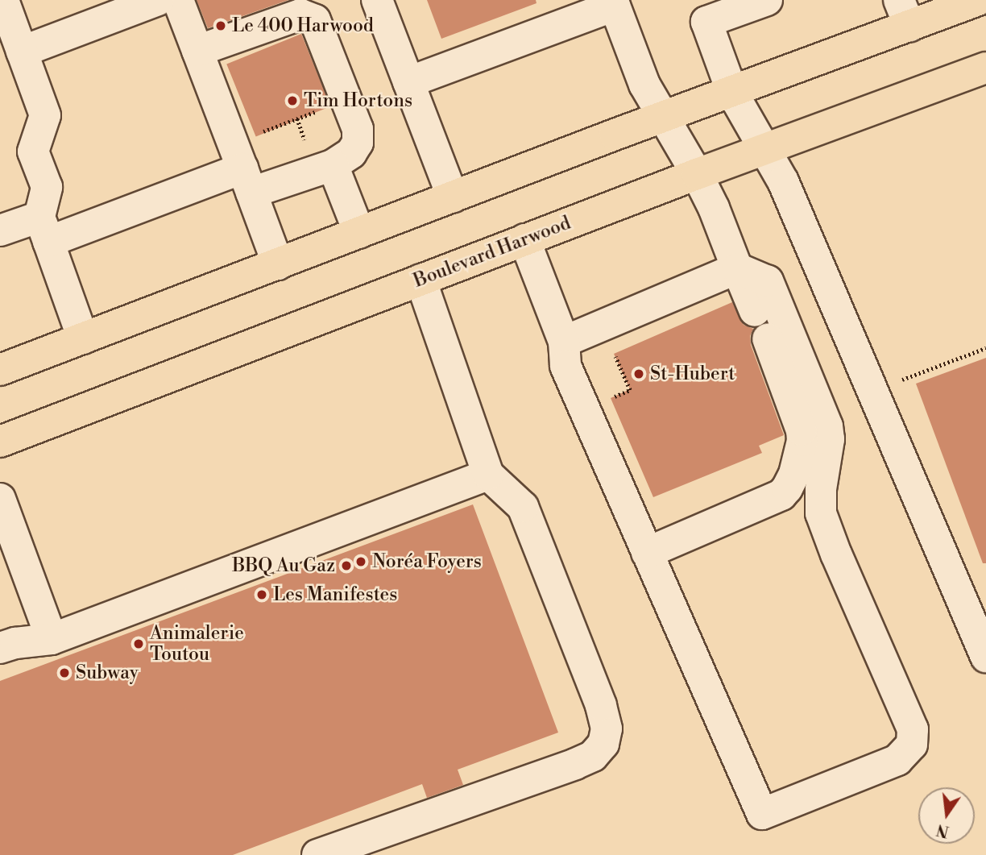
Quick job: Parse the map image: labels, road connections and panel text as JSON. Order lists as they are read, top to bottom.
{
  "streets": {
    "highway": ["Boulevard Harwood"]
  },
  "places": [
    "Le 400 Harwood",
    "Tim Hortons",
    "St-Hubert",
    "Noréa Foyers",
    "BBQ Au Gaz",
    "Les Manifestes",
    "Animalerie Toutou",
    "Subway"
  ],
  "north": "bottom"
}
